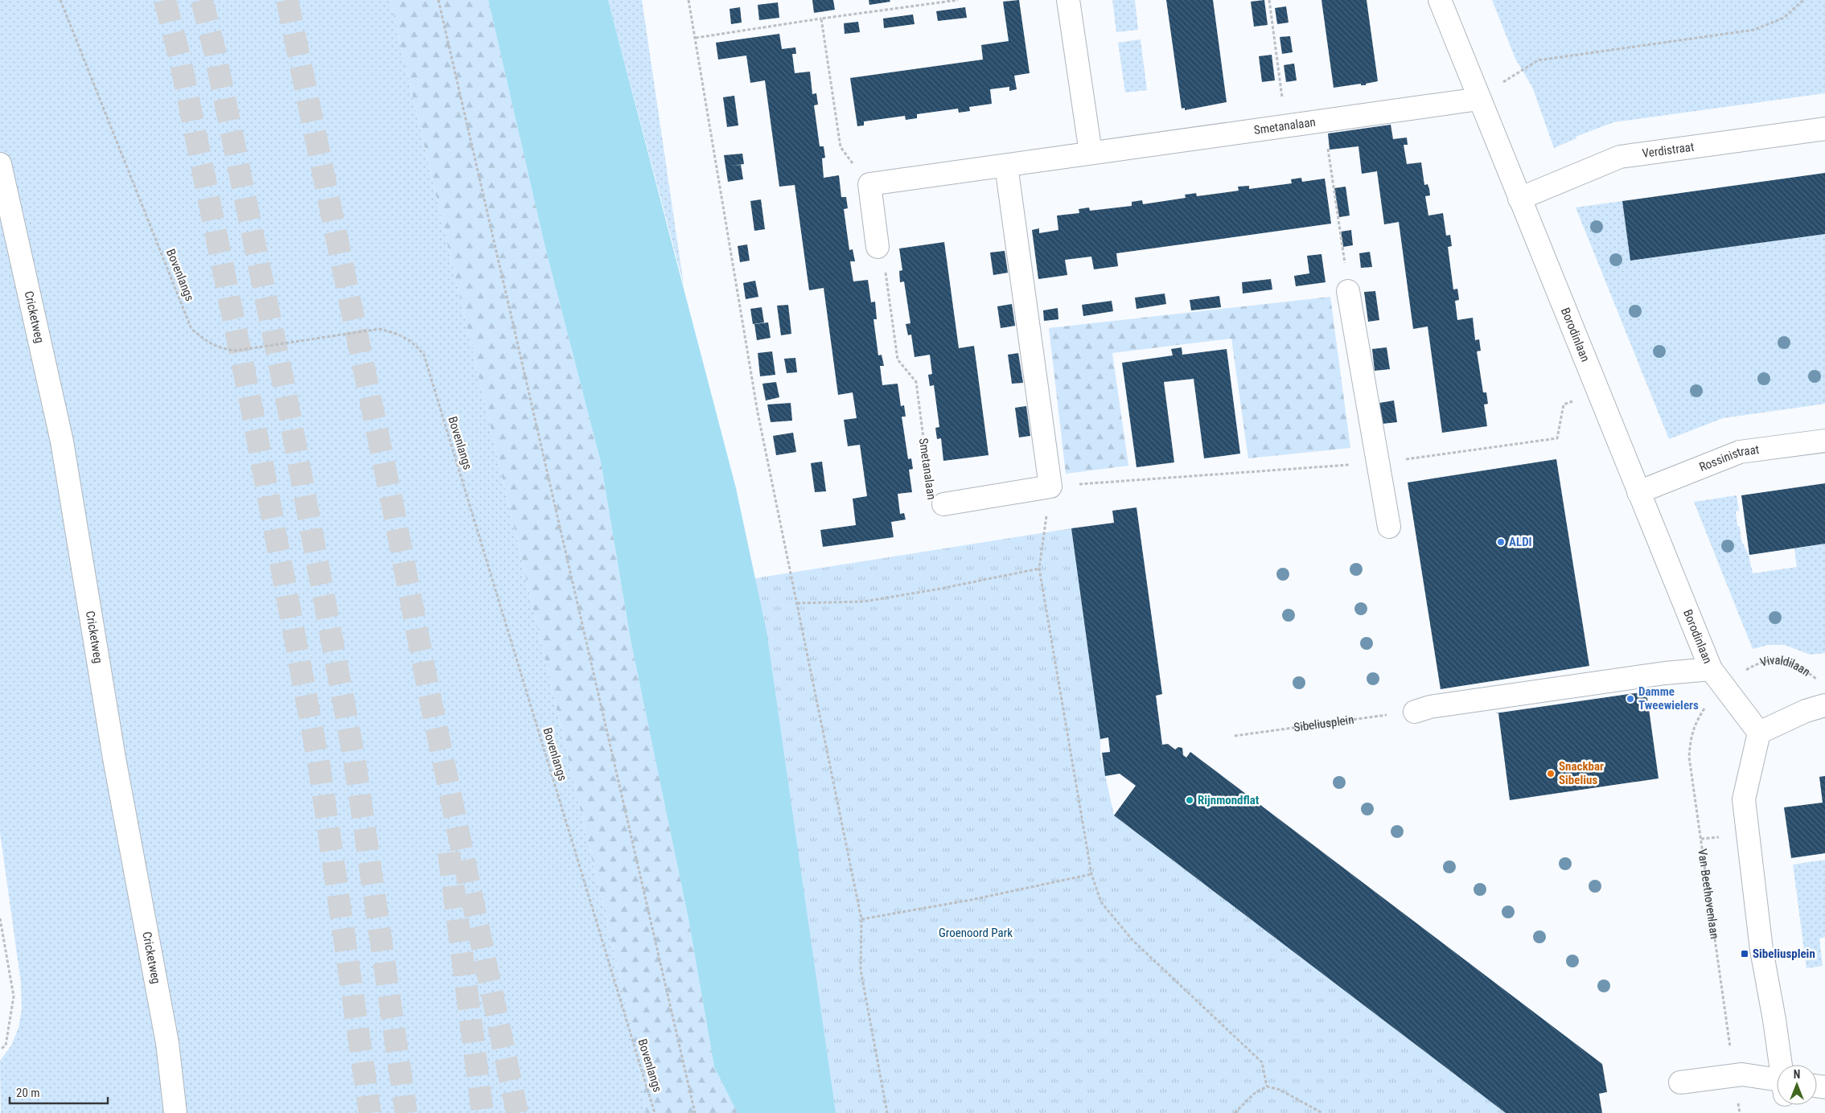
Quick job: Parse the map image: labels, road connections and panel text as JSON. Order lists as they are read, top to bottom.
{
  "streets": {
    "street": [
      "Smetanalaan",
      "Verdistraat",
      "Cricketweg",
      "Borodinlaan",
      "Rossinistraat"
    ],
    "path": [
      "Bovenlangs",
      "Vivaldilaan",
      "Sibeliusplein",
      "Van Beethovenlaan"
    ]
  },
  "crossings": [
    ["Smetanalaan", "Borodinlaan"],
    ["Verdistraat", "Borodinlaan"],
    ["Borodinlaan", "Rossinistraat"],
    ["Borodinlaan", "Vivaldilaan"],
    ["Borodinlaan", "Sibeliusplein"],
    ["Borodinlaan", "Van Beethovenlaan"],
    ["Vivaldilaan", "Van Beethovenlaan"]
  ],
  "parks": ["Groenoord Park"],
  "places": {
    "other": [
      "ALDI",
      "Damme Tweewielers",
      "Snackbar Sibelius",
      "Rijnmondflat"
    ],
    "transit": ["Sibeliusplein"]
  },
  "scale_bar": "20 m",
  "north": "top"
}
